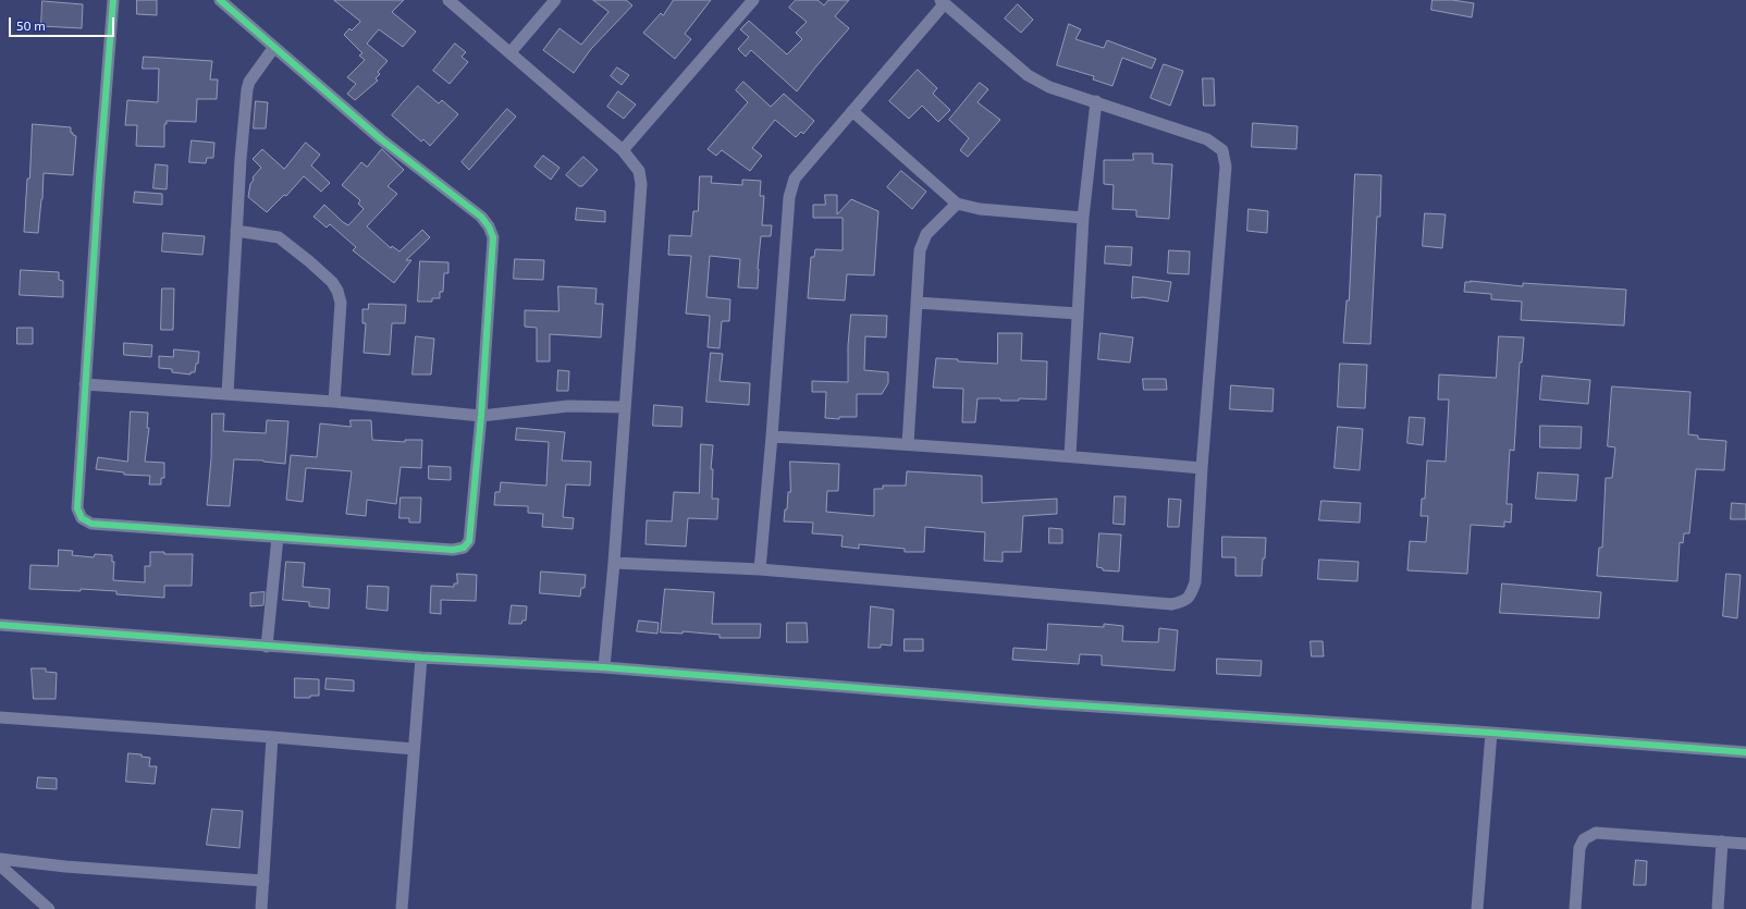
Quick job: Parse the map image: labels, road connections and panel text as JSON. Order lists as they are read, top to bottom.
{
  "scale_bar": "50 m"
}
